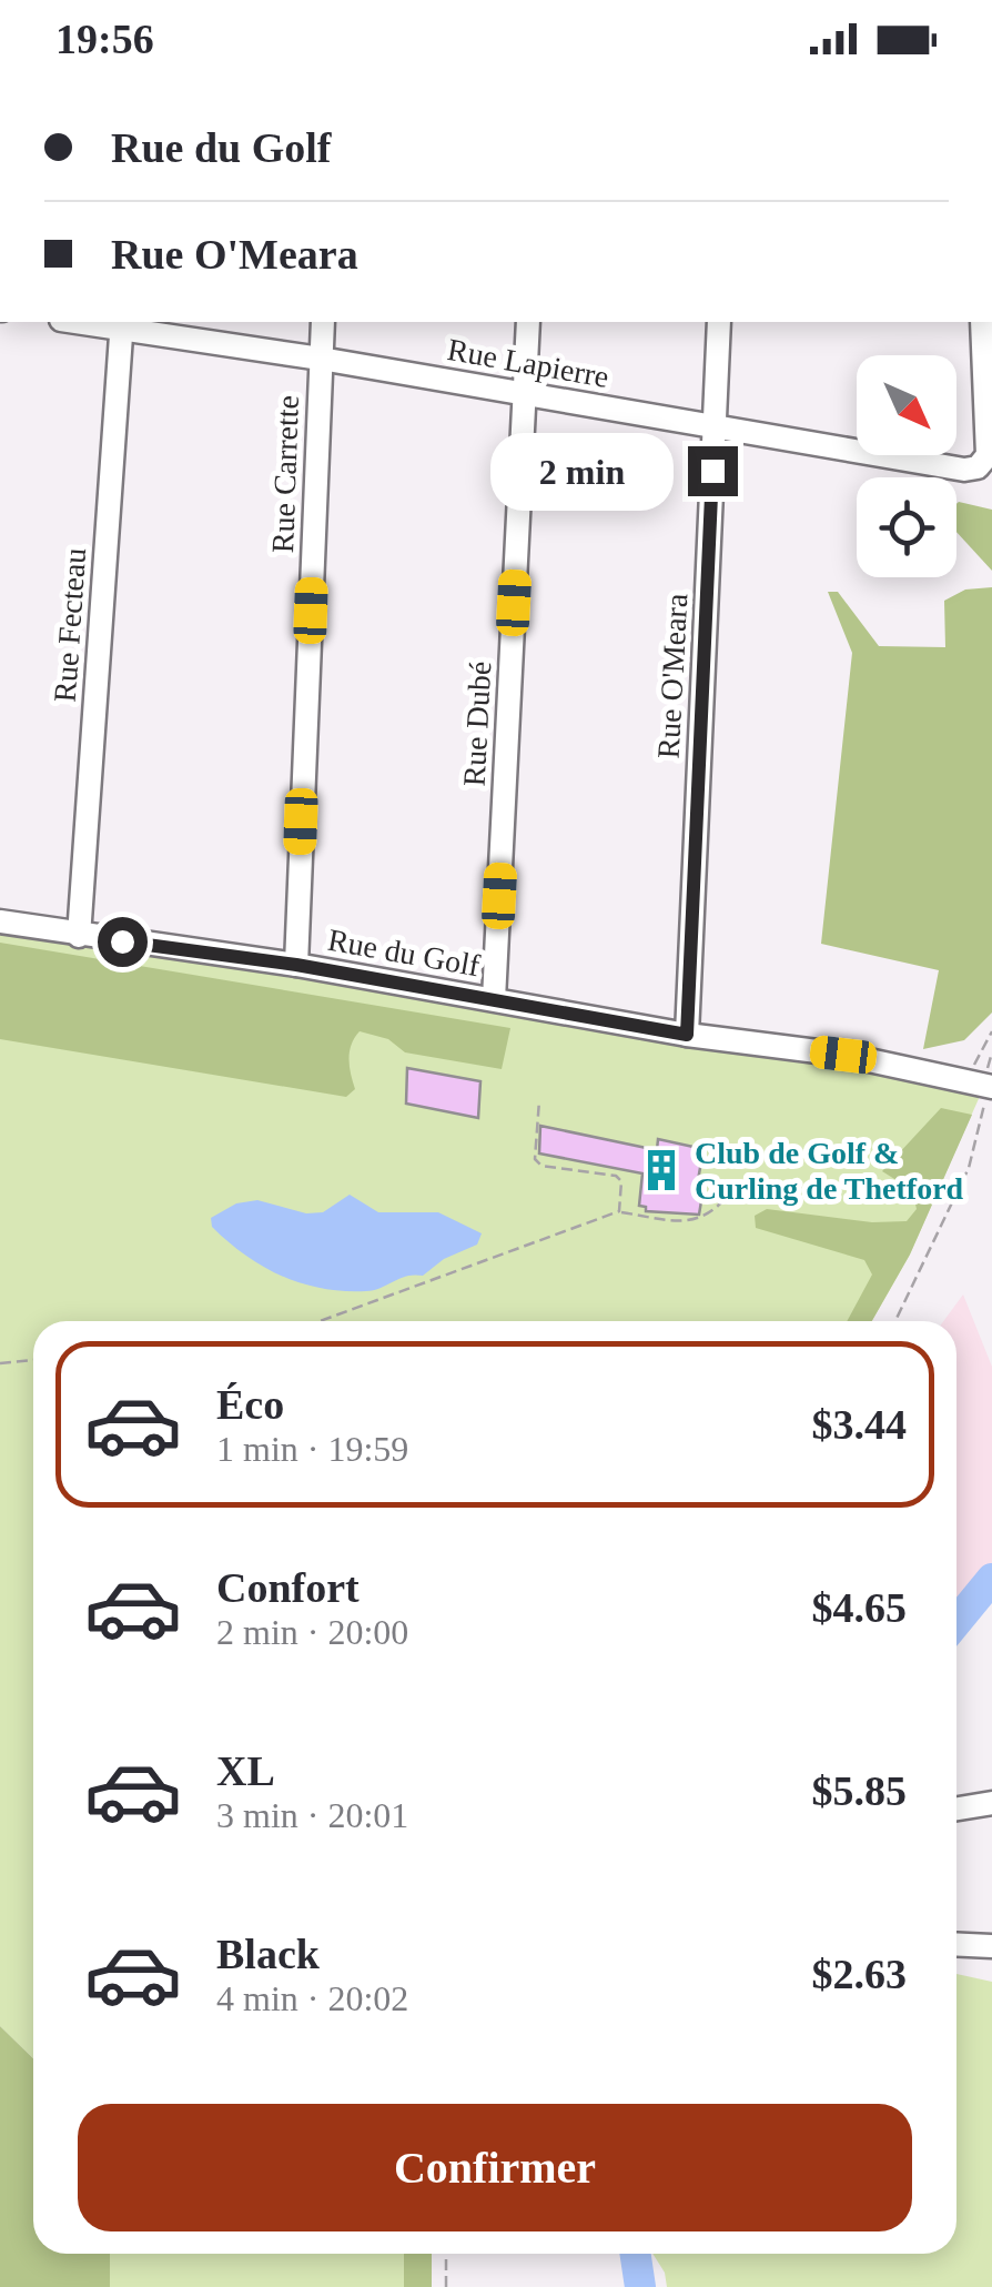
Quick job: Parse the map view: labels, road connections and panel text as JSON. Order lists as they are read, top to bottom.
{
  "streets": {
    "street": [
      "Rue Lapierre",
      "Rue Carrette",
      "Rue Fecteau",
      "Rue O'Meara",
      "Rue Dubé",
      "Rue du Golf"
    ]
  },
  "crossings": [
    ["Rue Lapierre", "Rue Carrette"],
    ["Rue Lapierre", "Rue Fecteau"],
    ["Rue Lapierre", "Rue O'Meara"],
    ["Rue Lapierre", "Rue Dubé"],
    ["Rue Carrette", "Rue du Golf"],
    ["Rue Fecteau", "Rue du Golf"],
    ["Rue O'Meara", "Rue du Golf"],
    ["Rue Dubé", "Rue du Golf"]
  ],
  "places": {
    "building": ["Club de Golf & Curling de Thetford"]
  },
  "north": "bottom right",
  "page": {
    "status": "19:56",
    "banner": ["Rue du Golf", "Rue O'Meara"],
    "bubble": "2 min",
    "list": [
      {
        "name": "Éco",
        "note": "1 min · 19:59",
        "value": "$3.44"
      },
      {
        "name": "Confort",
        "note": "2 min · 20:00",
        "value": "$4.65"
      },
      {
        "name": "XL",
        "note": "3 min · 20:01",
        "value": "$5.85"
      },
      {
        "name": "Black",
        "note": "4 min · 20:02",
        "value": "$2.63"
      }
    ],
    "buttons": "Confirmer"
  }
}
